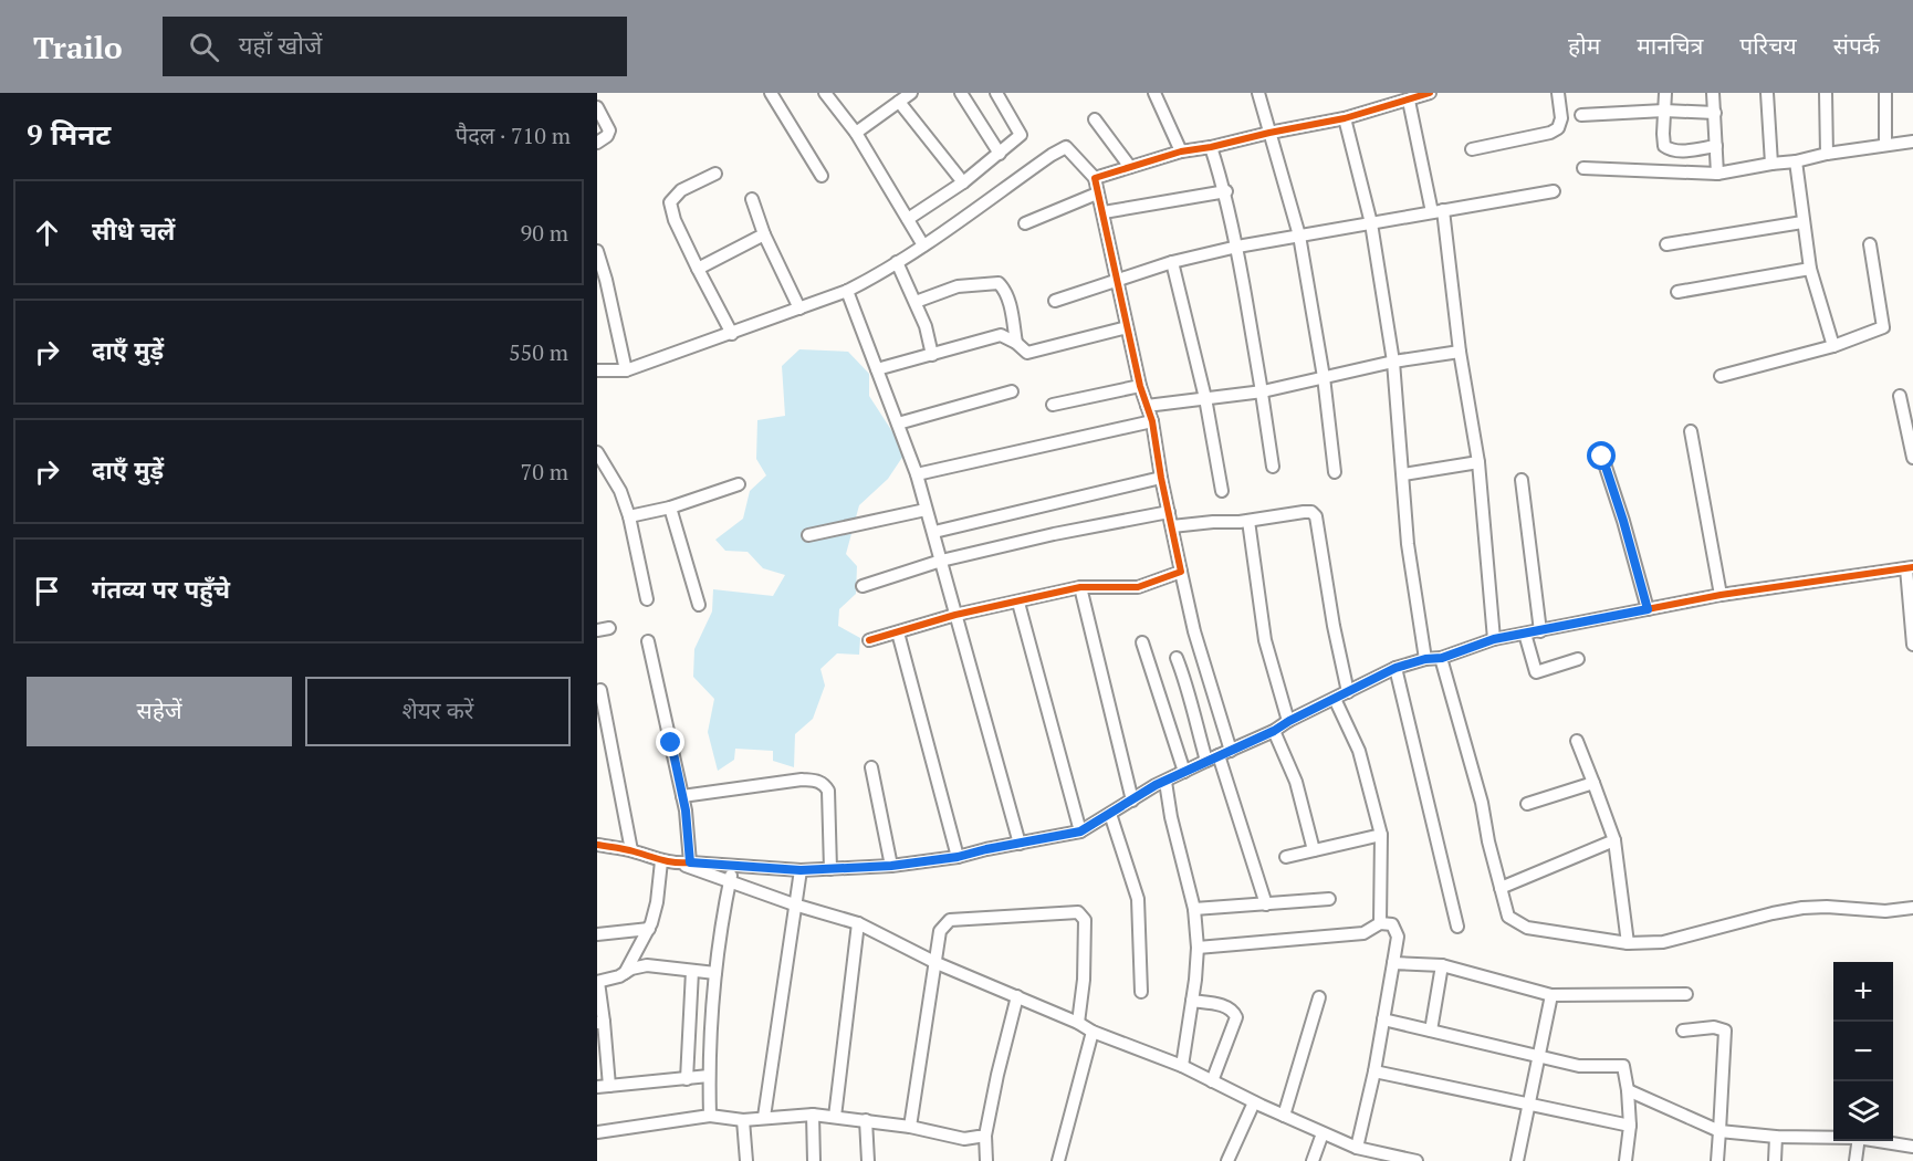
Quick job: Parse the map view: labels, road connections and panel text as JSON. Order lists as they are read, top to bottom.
{
  "page": {
    "header": "Trailo",
    "search": "यहाँ खोजें",
    "nav": [
      "होम",
      "मानचित्र",
      "परिचय",
      "संपर्क"
    ],
    "heading": ["9 मिनट", "पैदल · 710 m"],
    "list": [
      ["सीधे चलें", "90 m"],
      ["दाएँ मुड़ें", "550 m"],
      ["दाएँ मुड़ें", "70 m"],
      "गंतव्य पर पहुँचे"
    ],
    "buttons": ["सहेजें", "शेयर करें"],
    "map_buttons": ["+", "−"]
  }
}
